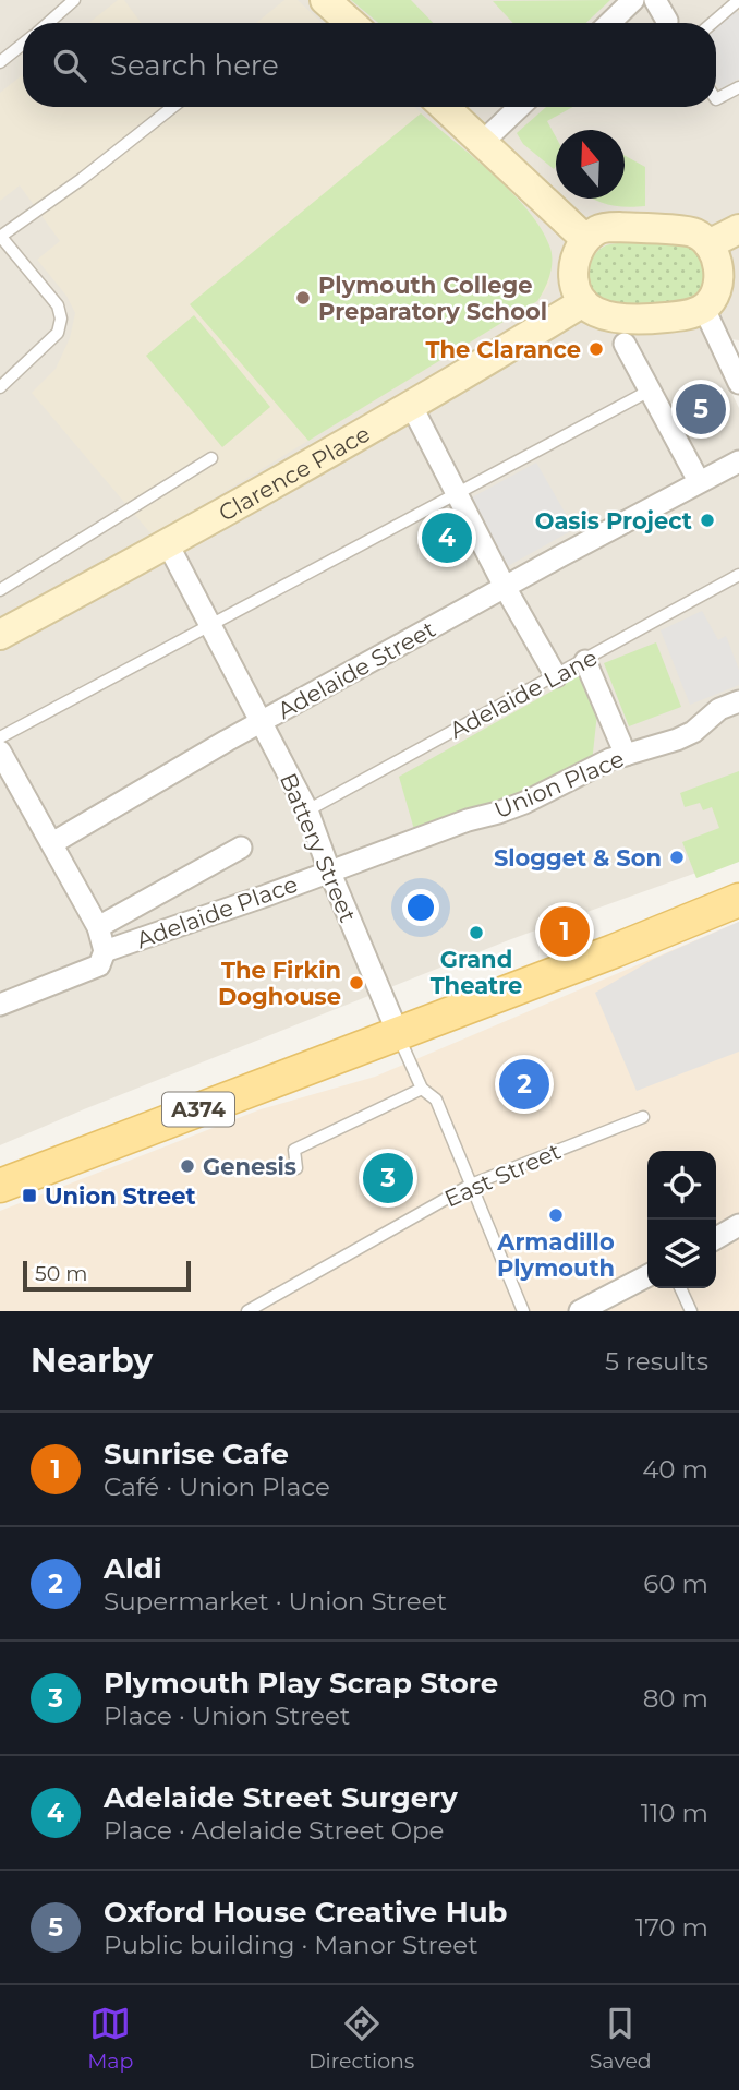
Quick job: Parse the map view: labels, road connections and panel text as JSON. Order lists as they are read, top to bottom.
{
  "streets": {
    "main road": ["A374"],
    "street": [
      "Clarence Place",
      "Adelaide Street",
      "Union Place",
      "Battery Street",
      "Adelaide Place"
    ],
    "lane": ["Adelaide Lane", "East Street"]
  },
  "crossings": [
    ["Clarence Place", "Battery Street"],
    ["Adelaide Street", "Battery Street"],
    ["Adelaide Street", "Adelaide Place"],
    ["Adelaide Lane", "Battery Street"],
    ["Union Place", "Battery Street"],
    ["Union Place", "Adelaide Place"],
    ["Battery Street", "Adelaide Place"],
    ["Battery Street", "A374"]
  ],
  "places": {
    "other": [
      "Plymouth College Preparatory School",
      "The Clarance",
      "Oasis Project",
      "Slogget & Son",
      "Grand Theatre",
      "The Firkin Doghouse",
      "Genesis",
      "Armadillo Plymouth"
    ],
    "transit": ["Union Street"]
  },
  "scale_bar": "50 m",
  "north": "top",
  "page": {
    "search": "Search here",
    "pins": [
      "5",
      "4",
      "1",
      "2",
      "3"
    ],
    "scale": "50 m",
    "heading": ["Nearby", "5 results"],
    "list": [
      {
        "mark": "1",
        "name": "Sunrise Cafe",
        "note": "Café · Union Place",
        "value": "40 m"
      },
      {
        "mark": "2",
        "name": "Aldi",
        "note": "Supermarket · Union Street",
        "value": "60 m"
      },
      {
        "mark": "3",
        "name": "Plymouth Play Scrap Store",
        "note": "Place · Union Street",
        "value": "80 m"
      },
      {
        "mark": "4",
        "name": "Adelaide Street Surgery",
        "note": "Place · Adelaide Street Ope",
        "value": "110 m"
      },
      {
        "mark": "5",
        "name": "Oxford House Creative Hub",
        "note": "Public building · Manor Street",
        "value": "170 m"
      }
    ],
    "nav": ["Map", "Directions", "Saved"]
  }
}
